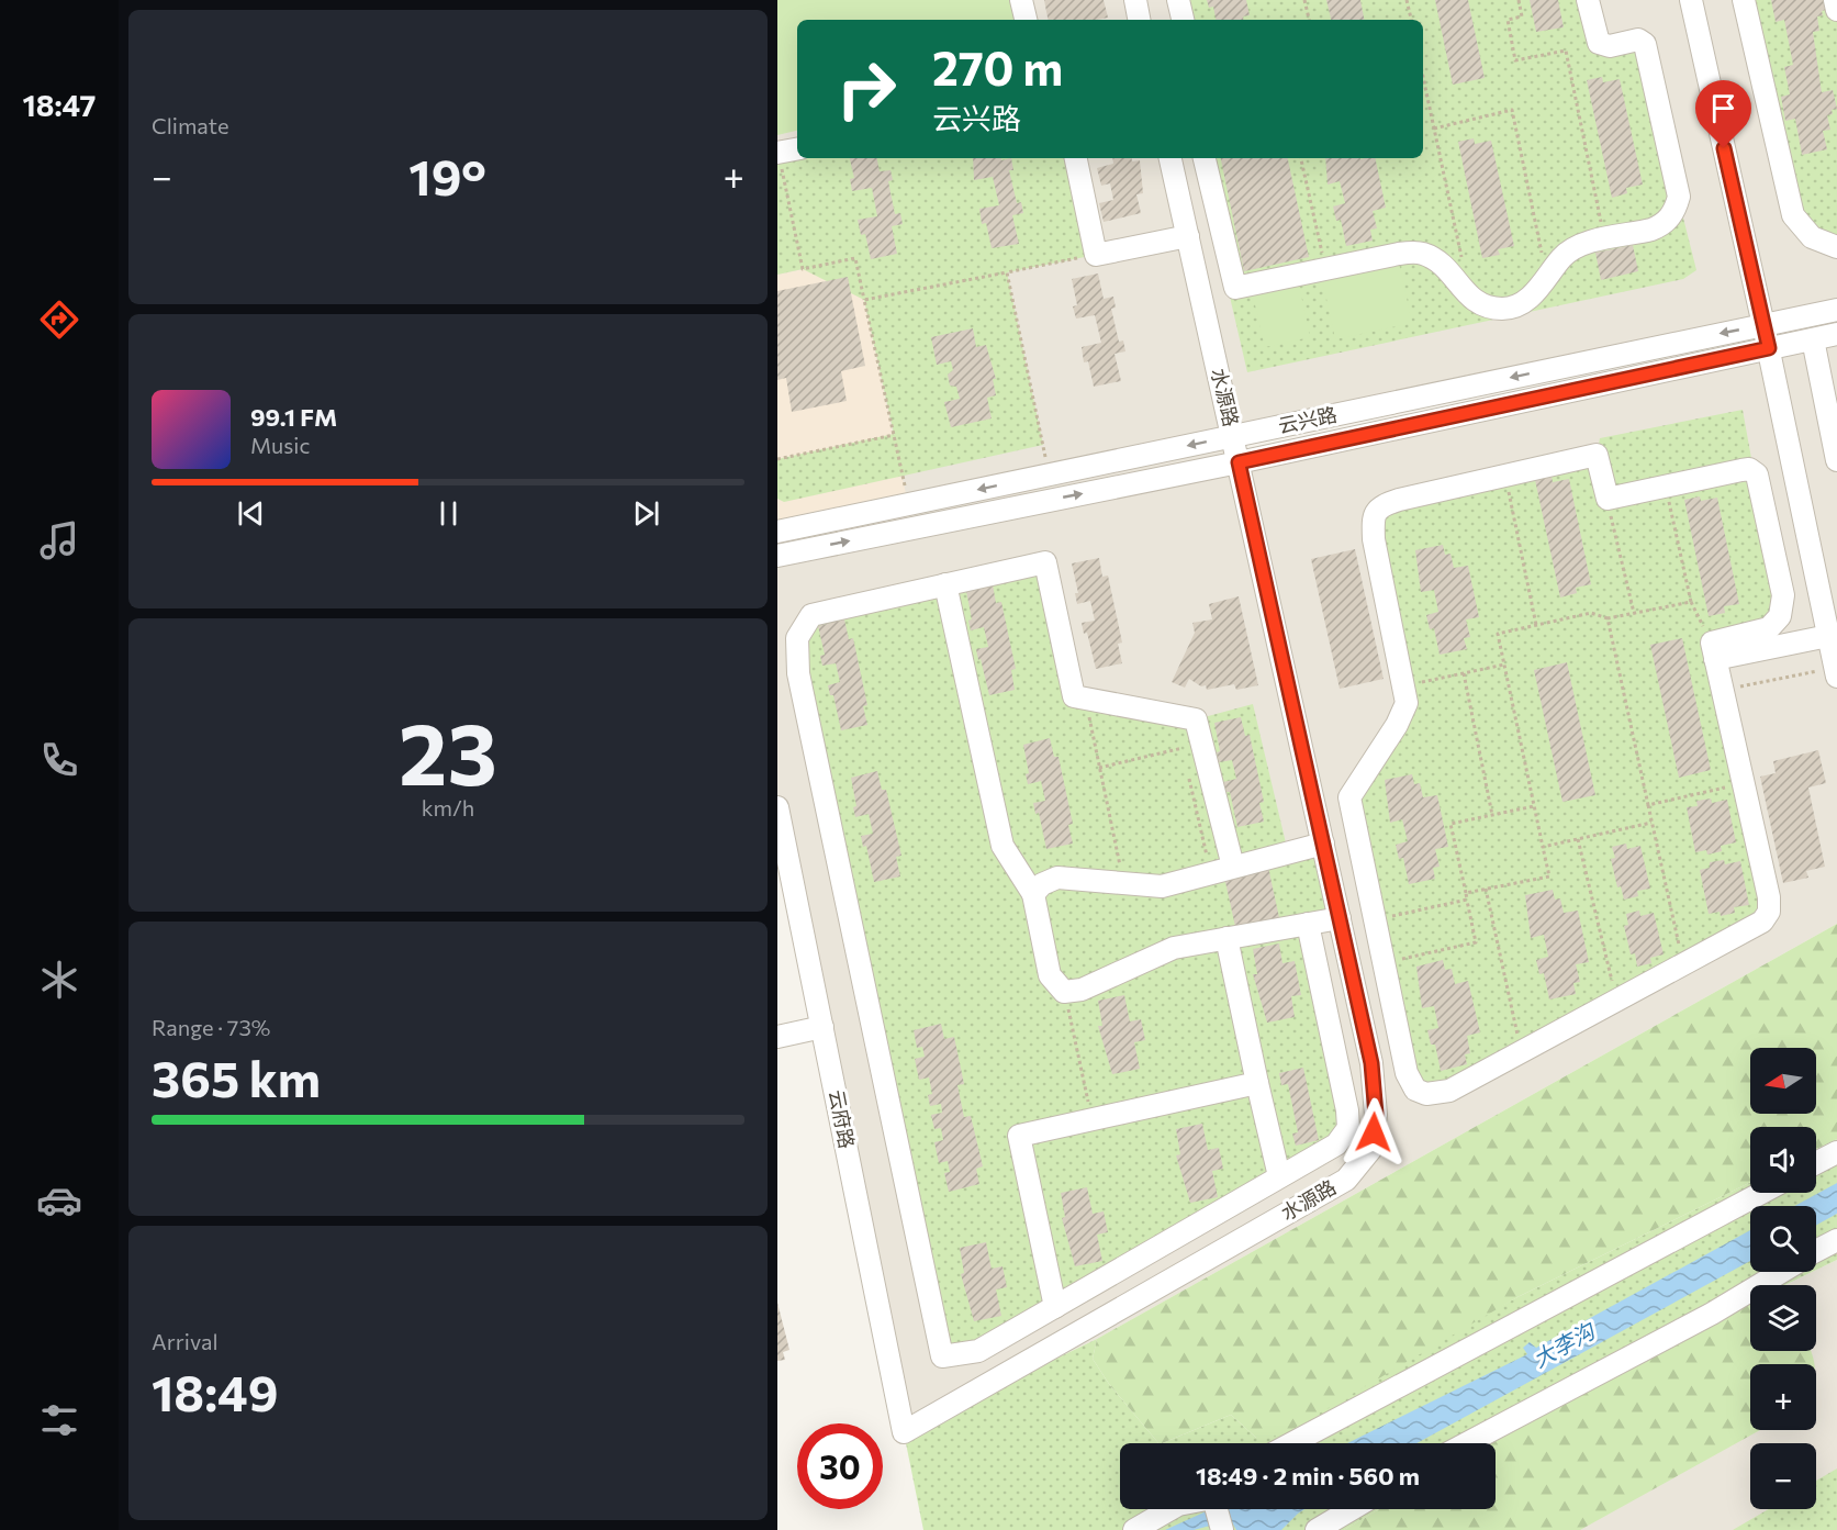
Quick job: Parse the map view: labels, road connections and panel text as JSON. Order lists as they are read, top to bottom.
{
  "streets": {
    "street": ["水源路", "云兴路", "云府路"]
  },
  "crossings": [
    ["水源路", "云兴路"],
    ["水源路", "云府路"]
  ],
  "water": ["大李沟"],
  "north": "left",
  "page": {
    "tabs": "18:47",
    "tile": [
      "Climate",
      ["23", "km/h"],
      ["Range · 73%", "365 km"],
      ["Arrival", "18:49"]
    ],
    "turn": ["270 m", "云兴路"],
    "heat": ["−", "19°", "+"],
    "song": ["99.1 FM", "Music"],
    "map_buttons": ["+", "−"],
    "limit": "30",
    "trip": "18:49 · 2 min · 560 m"
  }
}
